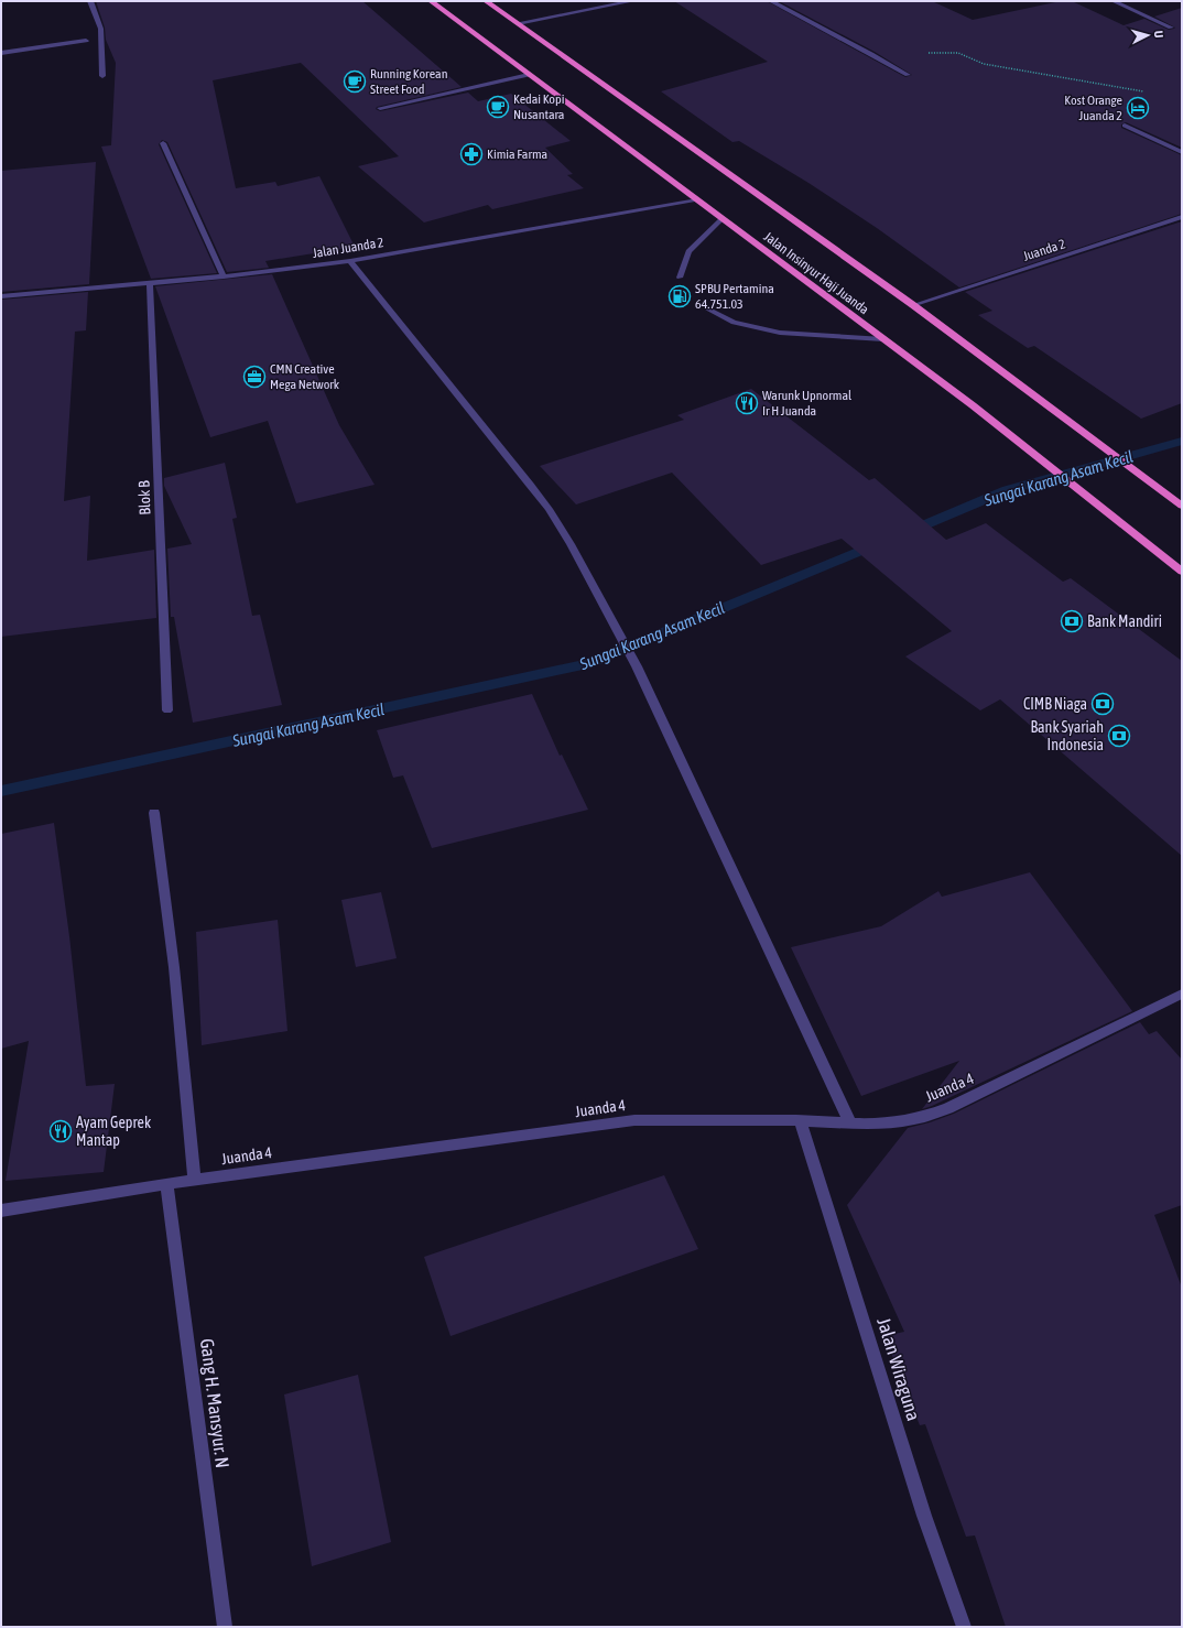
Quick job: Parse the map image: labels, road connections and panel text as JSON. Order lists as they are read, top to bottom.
{
  "streets": {
    "highway": ["Jalan Insinyur Haji Juanda"],
    "street": [
      "Jalan Juanda 2",
      "Juanda 2",
      "Blok B",
      "Juanda 4",
      "Jalan Wiraguna",
      "Gang H. Mansyur. N"
    ]
  },
  "crossings": [
    ["Jalan Juanda 2", "Jalan Insinyur Haji Juanda"],
    ["Jalan Juanda 2", "Blok B"],
    ["Juanda 2", "Jalan Insinyur Haji Juanda"],
    ["Juanda 4", "Jalan Wiraguna"],
    ["Juanda 4", "Gang H. Mansyur. N"]
  ],
  "water": ["Sungai Karang Asam Kecil"],
  "places": {
    "cafe": ["Running Korean Street Food", "Kedai Kopi Nusantara"],
    "hotel": ["Kost Orange Juanda 2"],
    "pharmacy": ["Kimia Farma"],
    "fuel station": ["SPBU Pertamina 64.751.03"],
    "office": ["CMN Creative Mega Network"],
    "restaurant": ["Warunk Upnormal Ir H Juanda", "Ayam Geprek Mantap"],
    "bank": ["Bank Mandiri", "CIMB Niaga", "Bank Syariah Indonesia"]
  },
  "north": "right"
}
